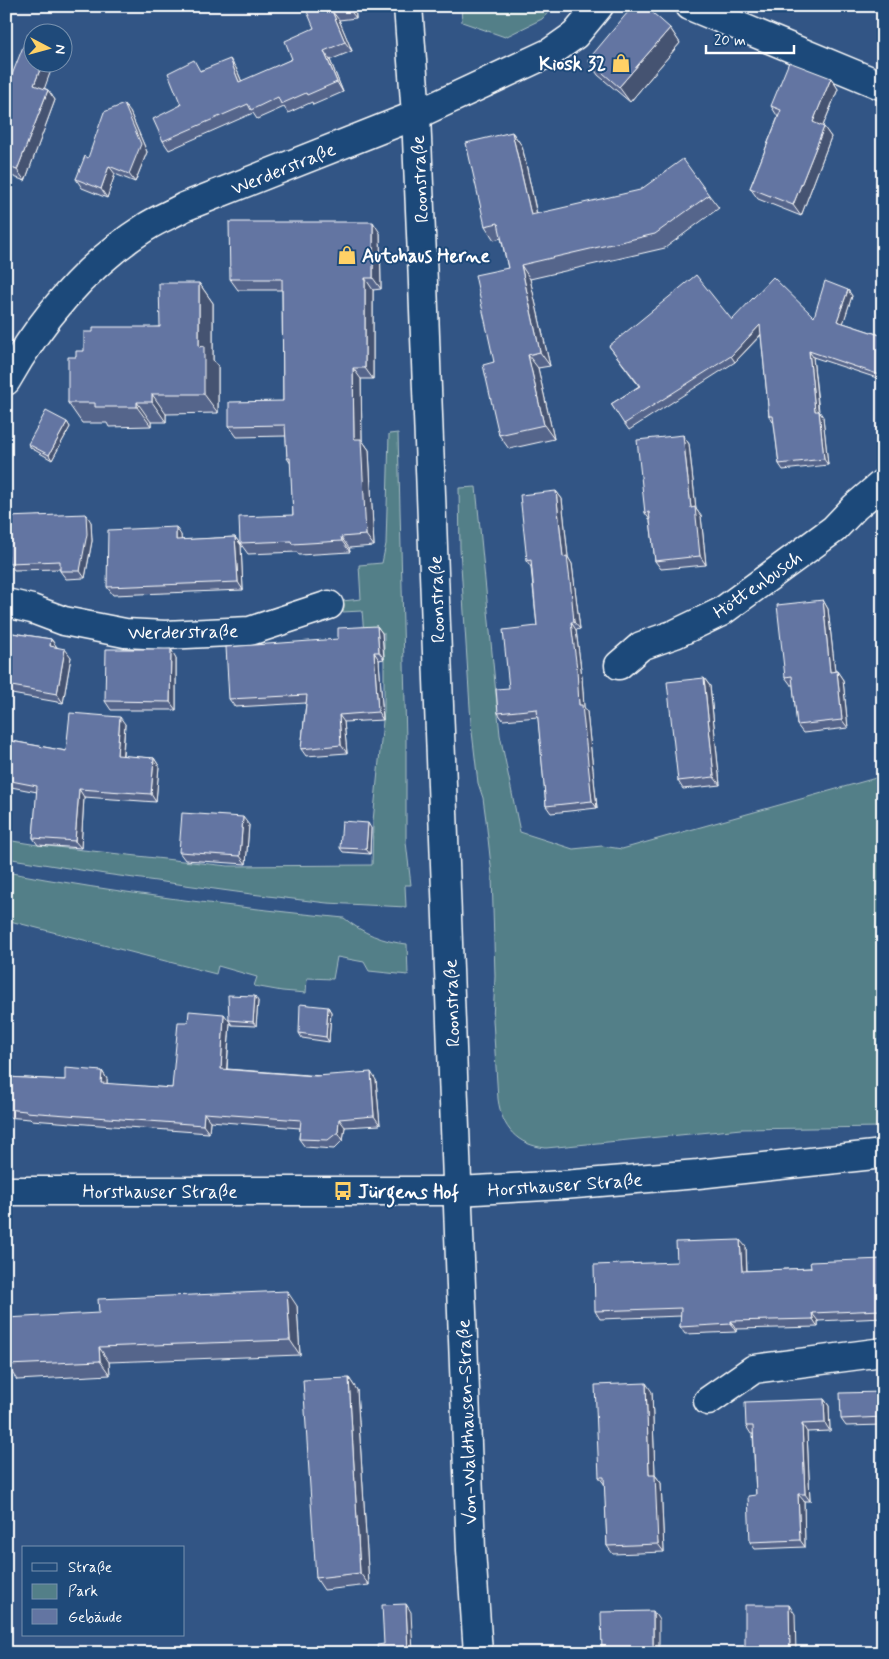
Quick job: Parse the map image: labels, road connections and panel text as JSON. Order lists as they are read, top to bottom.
{
  "streets": {
    "street": [
      "Werderstraße",
      "Roonstraße",
      "Höttenbusch",
      "Horsthauser Straße",
      "Von-Waldthausen-Straße"
    ]
  },
  "crossings": [
    ["Werderstraße", "Roonstraße"],
    ["Roonstraße", "Horsthauser Straße"],
    ["Roonstraße", "Von-Waldthausen-Straße"],
    ["Horsthauser Straße", "Von-Waldthausen-Straße"]
  ],
  "places": {
    "shop": ["Kiosk 32", "Autohaus Herne"],
    "bus stop": ["Jürgens Hof"]
  },
  "legend": ["Straße", "Park", "Gebäude"],
  "scale_bar": "20 m",
  "north": "right"
}
